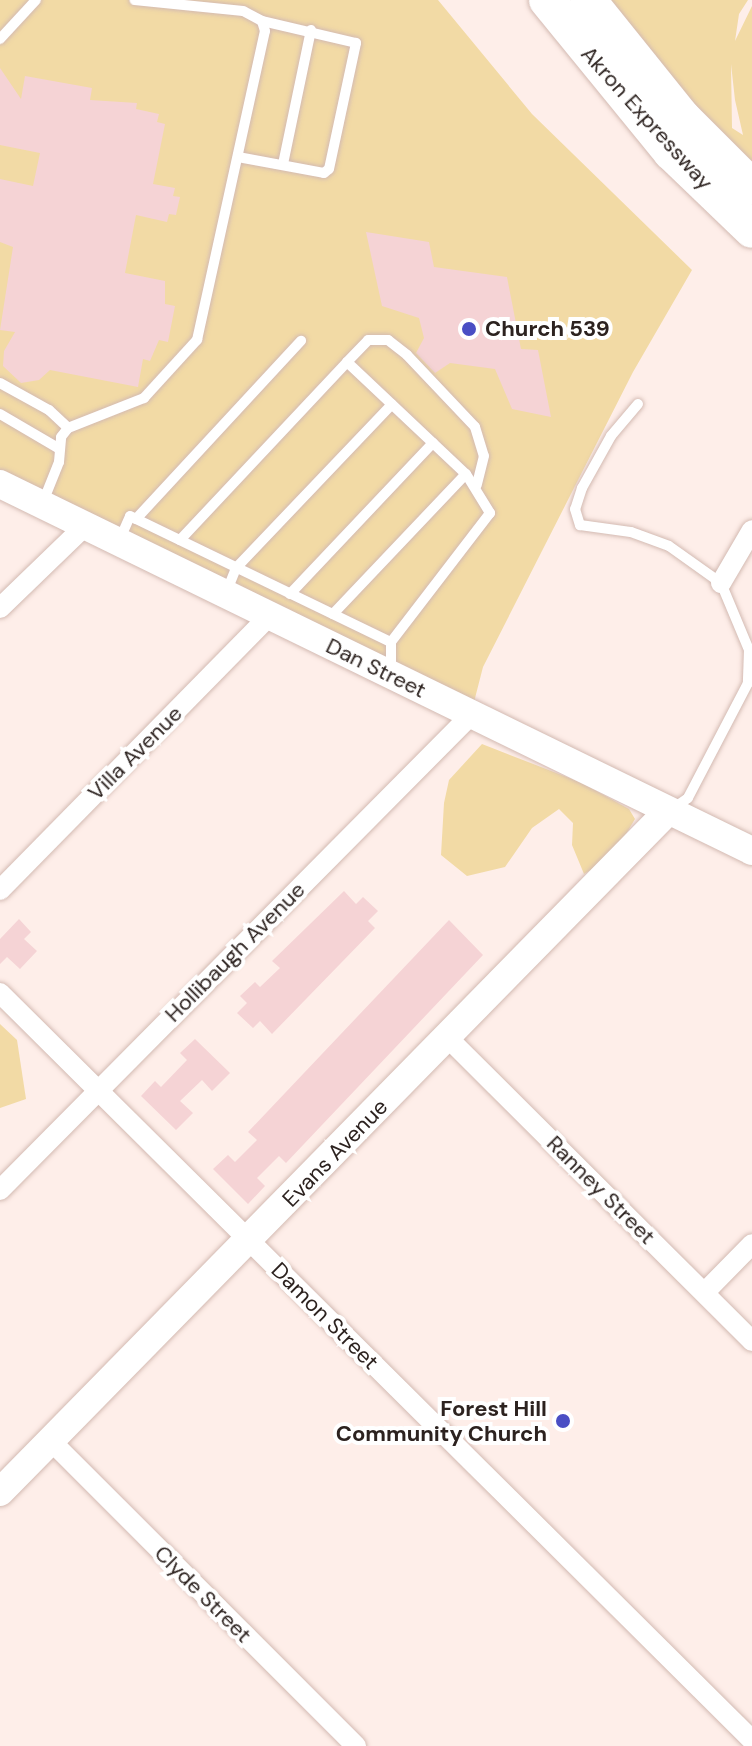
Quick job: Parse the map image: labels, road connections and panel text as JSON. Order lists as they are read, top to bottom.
{
  "streets": {
    "highway": ["Akron Expressway"],
    "street": [
      "Dan Street",
      "Villa Avenue",
      "Hollibaugh Avenue",
      "Evans Avenue",
      "Ranney Street",
      "Damon Street",
      "Clyde Street"
    ]
  },
  "crossings": [
    ["Dan Street", "Villa Avenue"],
    ["Dan Street", "Hollibaugh Avenue"],
    ["Dan Street", "Evans Avenue"],
    ["Hollibaugh Avenue", "Damon Street"],
    ["Evans Avenue", "Ranney Street"],
    ["Evans Avenue", "Damon Street"],
    ["Evans Avenue", "Clyde Street"]
  ],
  "places": ["Church 539", "Forest Hill Community Church"]
}
